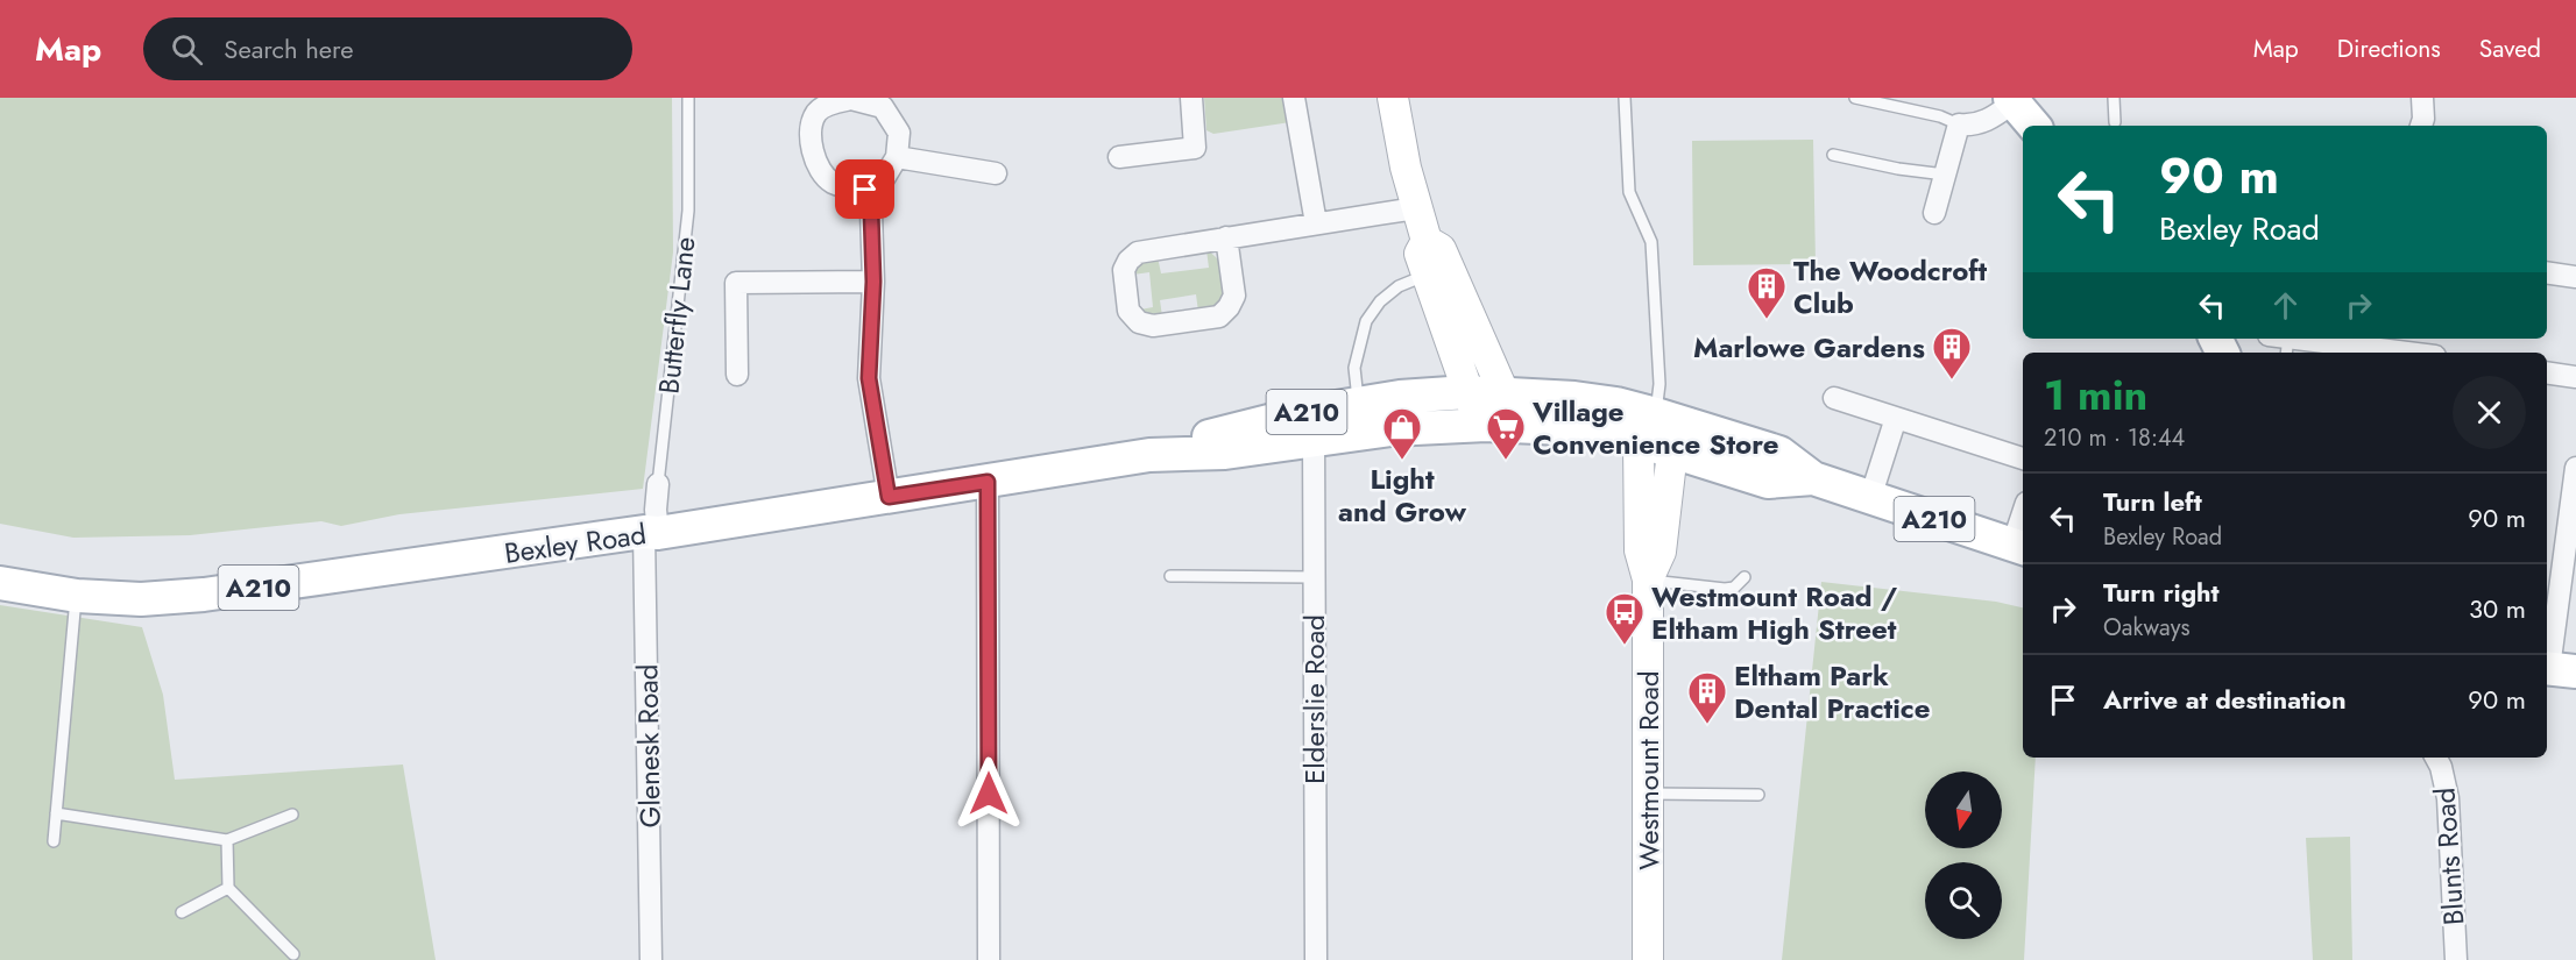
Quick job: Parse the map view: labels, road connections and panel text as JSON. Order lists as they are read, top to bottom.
{
  "streets": {
    "main road": ["A210", "Bexley Road"],
    "street": [
      "Butterfly Lane",
      "Elderslie Road",
      "Glenesk Road",
      "Westmount Road",
      "Blunts Road"
    ]
  },
  "crossings": [
    ["Butterfly Lane", "Bexley Road"],
    ["Butterfly Lane", "Glenesk Road"],
    ["A210", "Bexley Road"],
    ["A210", "Westmount Road"],
    ["Bexley Road", "Elderslie Road"],
    ["Bexley Road", "Glenesk Road"],
    ["Bexley Road", "Westmount Road"]
  ],
  "places": {
    "building": ["The Woodcroft Club", "Marlowe Gardens", "Eltham Park Dental Practice"],
    "shop": ["Light and Grow"],
    "supermarket": ["Village Convenience Store"],
    "bus stop": ["Westmount Road / Eltham High Street"]
  },
  "north": "bottom",
  "page": {
    "header": "Map",
    "search": "Search here",
    "nav": ["Map", "Directions", "Saved"],
    "turn": ["90 m", "Bexley Road"],
    "heading": ["1 min", "210 m · 18:44"],
    "list": [
      {
        "name": "Turn left",
        "note": "Bexley Road",
        "value": "90 m"
      },
      {
        "name": "Turn right",
        "note": "Oakways",
        "value": "30 m"
      },
      {
        "name": "Arrive at destination",
        "value": "90 m"
      }
    ]
  }
}
